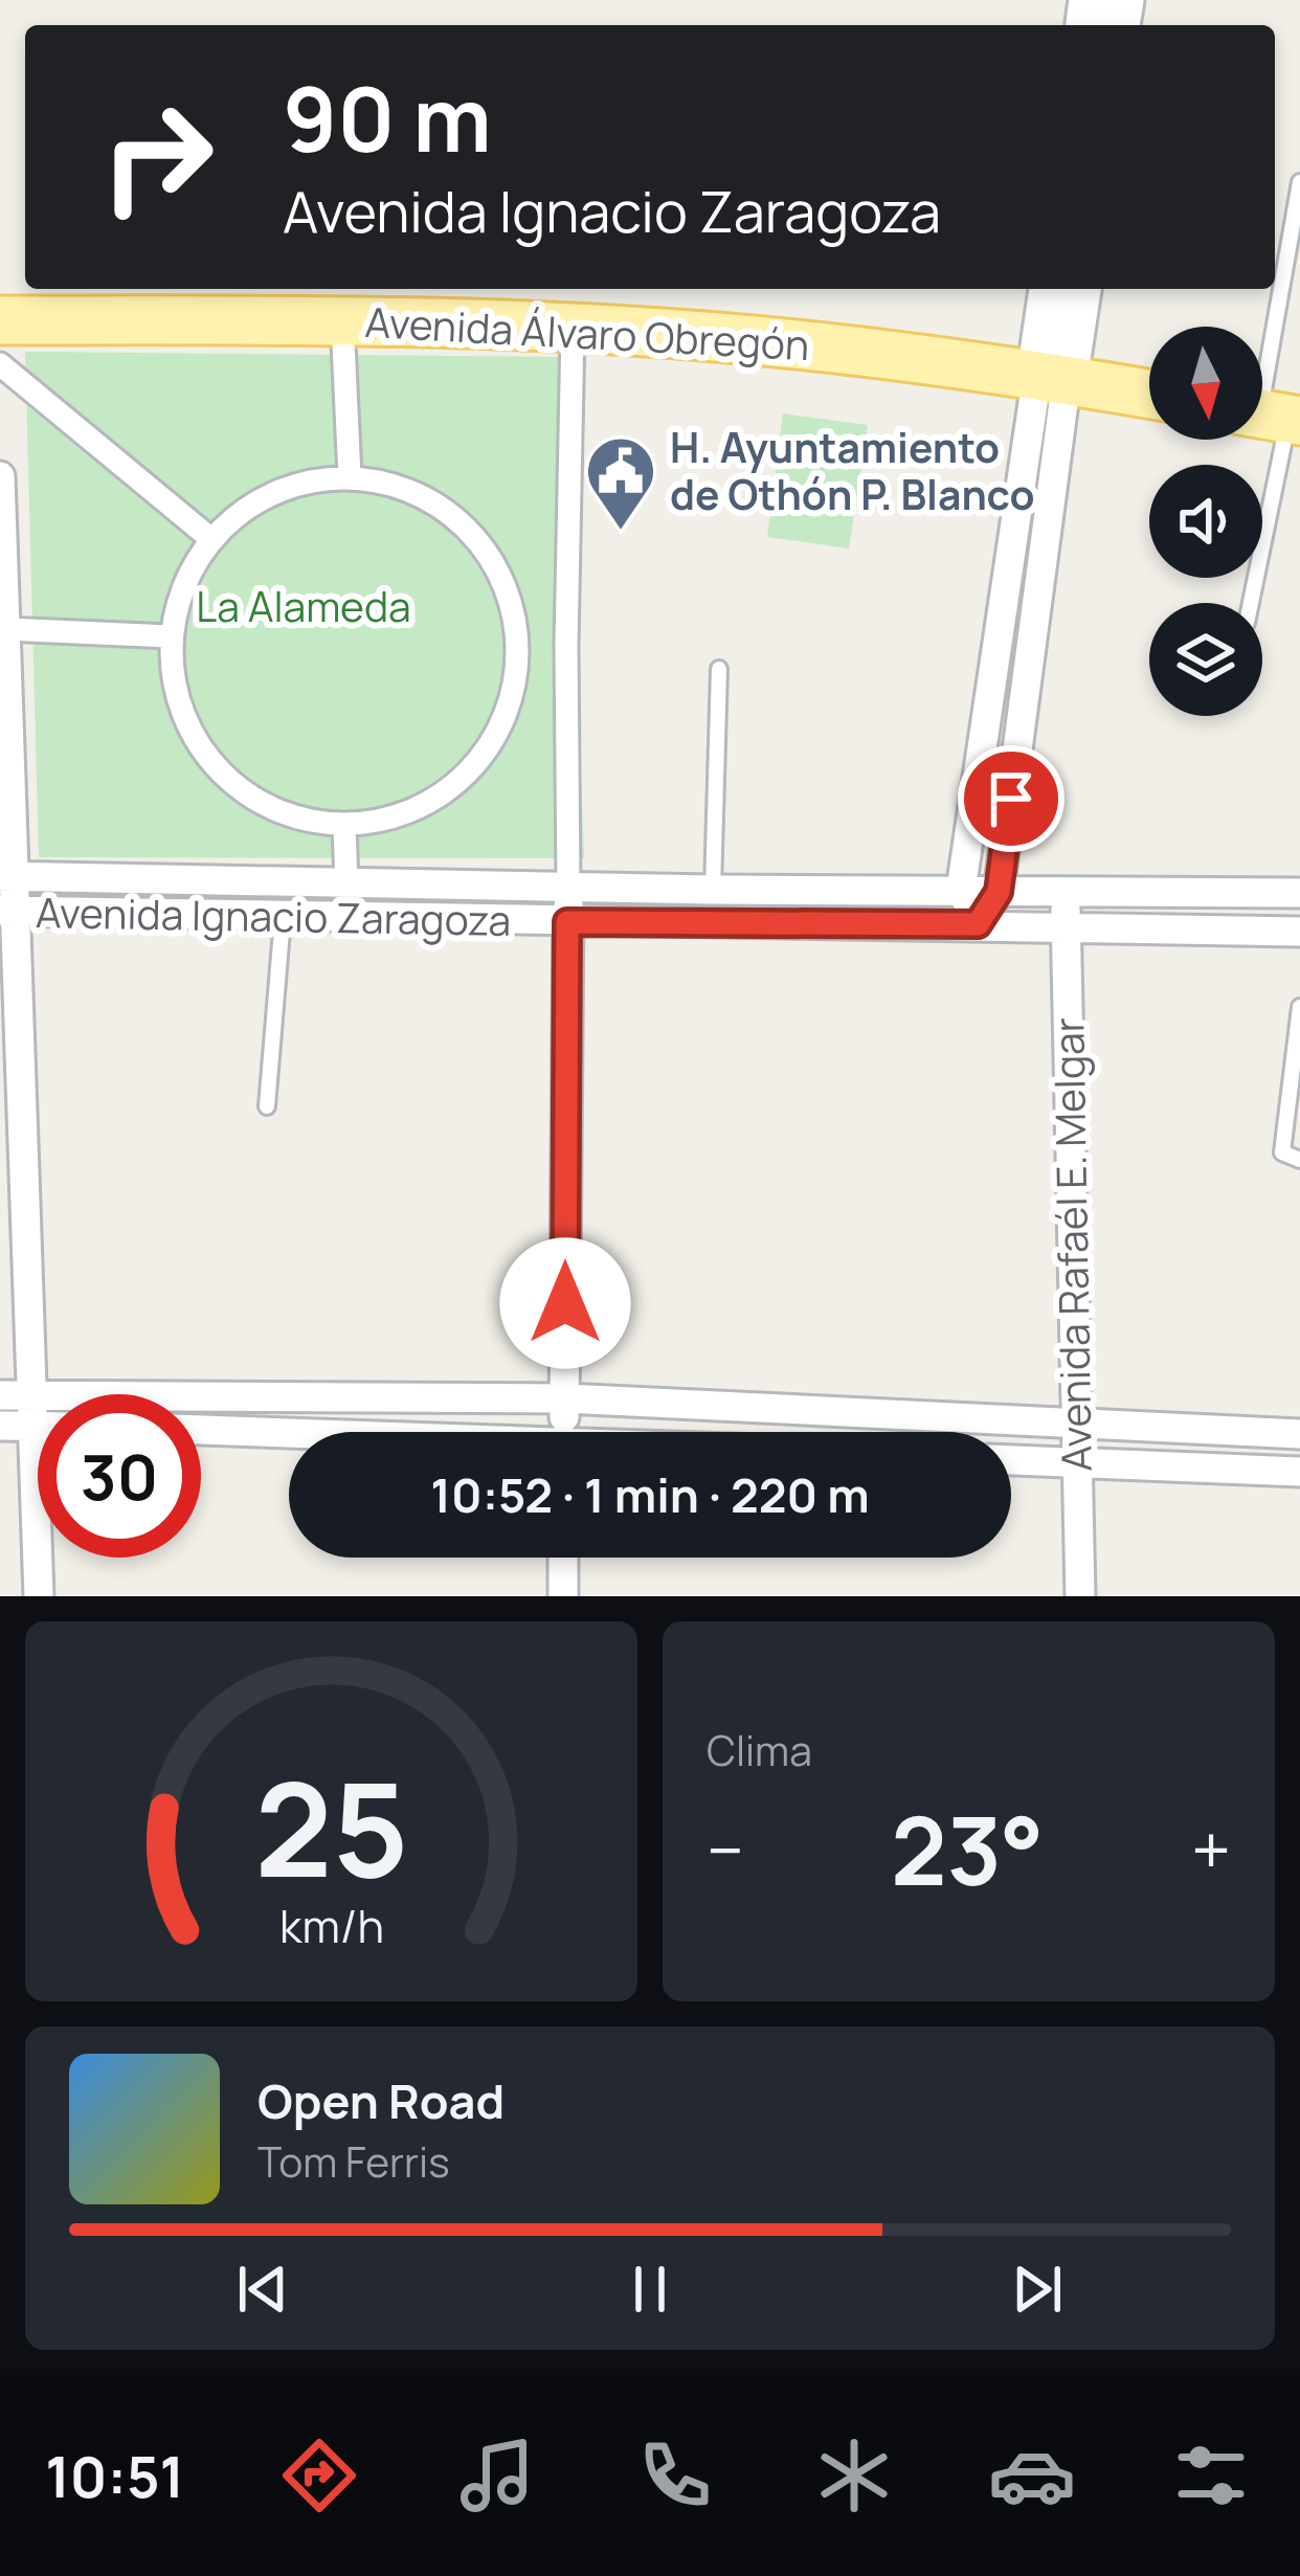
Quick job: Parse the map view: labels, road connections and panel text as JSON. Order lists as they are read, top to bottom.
{
  "streets": {
    "main road": ["Avenida Álvaro Obregón"],
    "street": ["Avenida Ignacio Zaragoza", "Avenida Rafaél E. Melgar"]
  },
  "crossings": [
    ["Avenida Ignacio Zaragoza", "Avenida Rafaél E. Melgar"]
  ],
  "parks": ["La Alameda"],
  "places": {
    "public building": ["H. Ayuntamiento de Othón P. Blanco"]
  },
  "north": "bottom",
  "page": {
    "turn": ["90 m", "Avenida Ignacio Zaragoza"],
    "limit": "30",
    "trip": "10:52 · 1 min · 220 m",
    "tile": "Clima",
    "heat": ["−", "23°", "+"],
    "song": ["Open Road", "Tom Ferris"],
    "tabs": "10:51",
    "gauge": ["25", "km/h"]
  }
}
